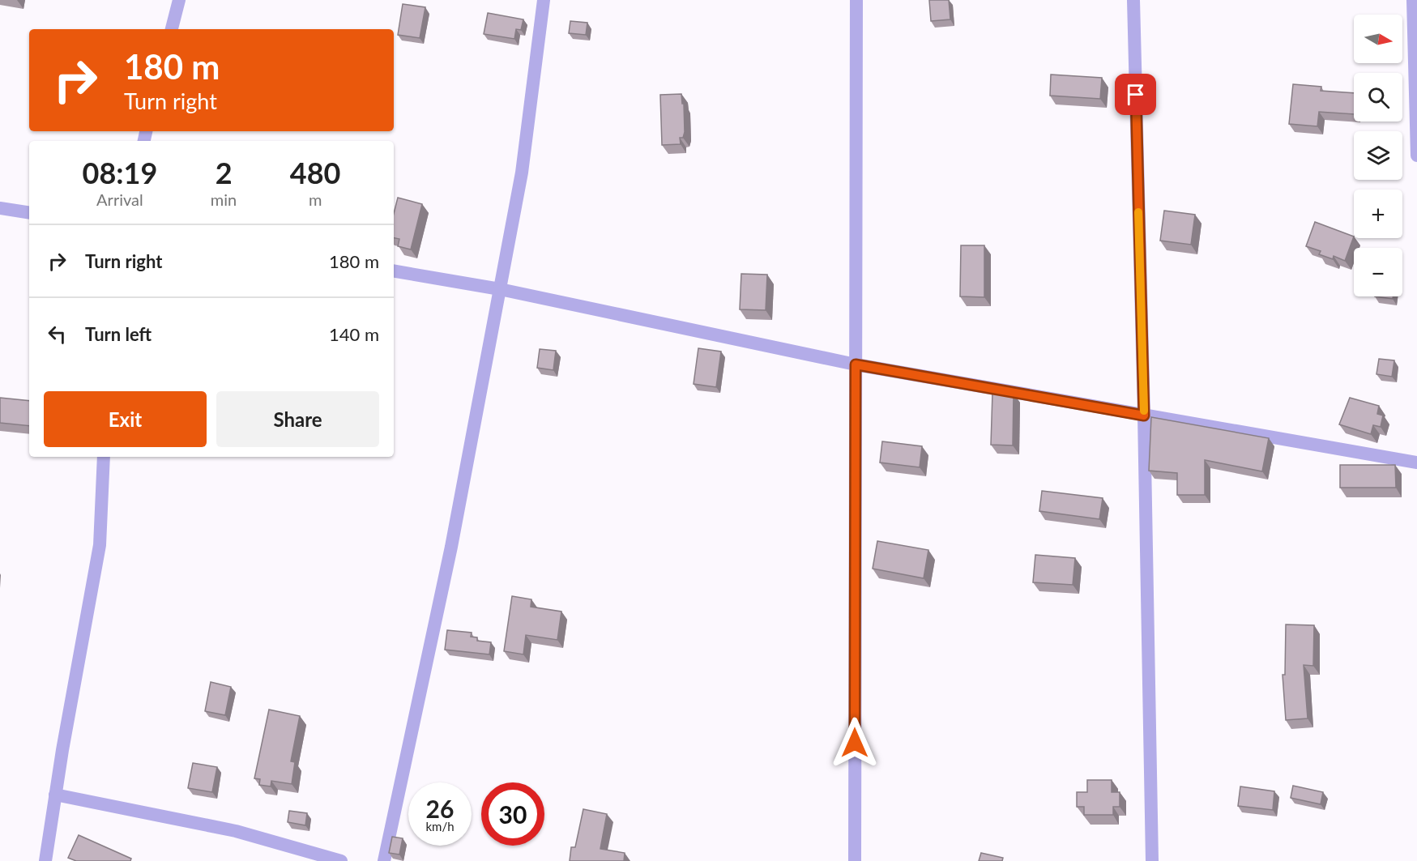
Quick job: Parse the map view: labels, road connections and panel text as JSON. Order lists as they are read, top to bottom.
{
  "north": "right",
  "page": {
    "map_buttons": ["+", "−"],
    "turn": ["180 m", "Turn right"],
    "eta": [
      "08:19",
      "Arrival",
      "2",
      "min",
      "480",
      "m"
    ],
    "list": [
      {
        "name": "Turn right",
        "value": "180 m"
      },
      {
        "name": "Turn left",
        "value": "140 m"
      }
    ],
    "buttons": ["Exit", "Share"],
    "speed": "26 km/h",
    "limit": "30"
  }
}
